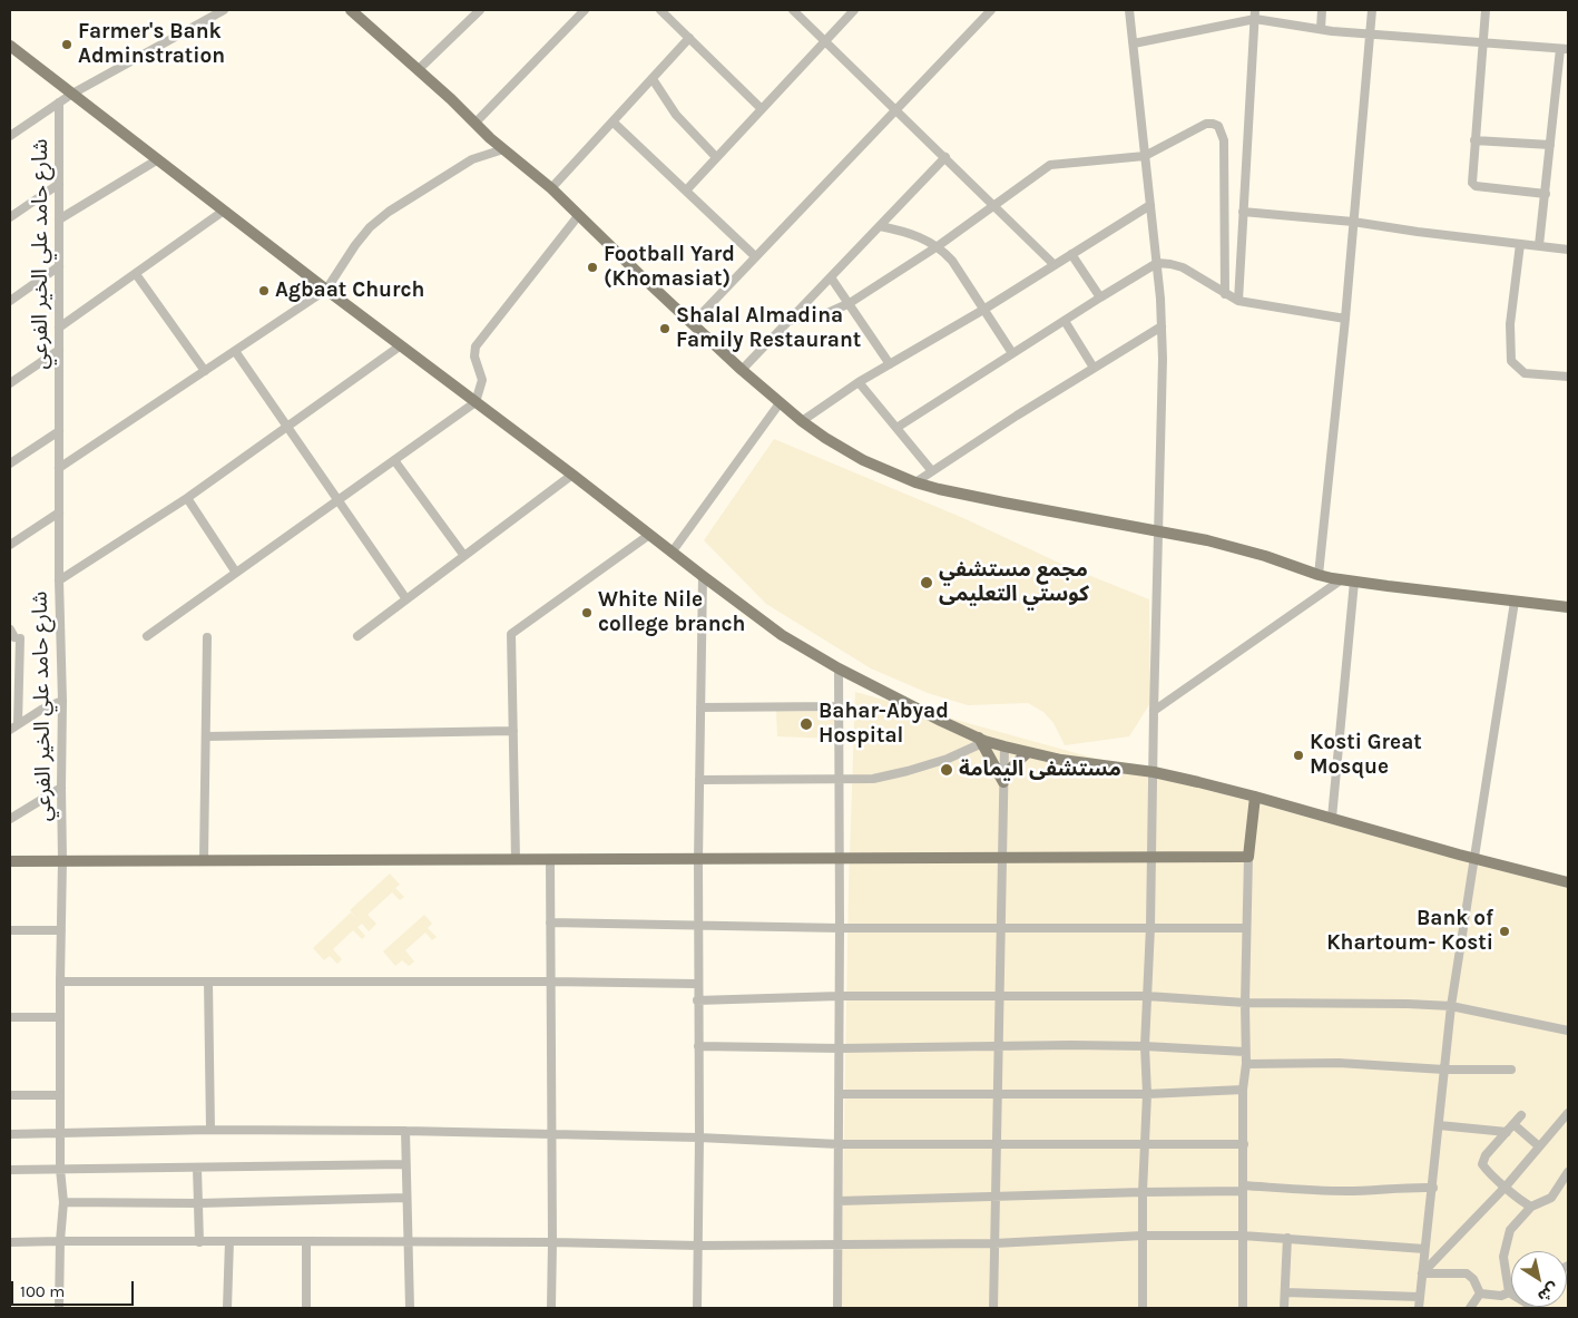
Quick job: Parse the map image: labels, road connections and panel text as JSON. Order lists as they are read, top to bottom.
{
  "streets": {
    "street": ["شارع حامد علي الخير الفرعي"]
  },
  "places": [
    "Farmer's Bank Adminstration",
    "Football Yard (Khomasiat)",
    "Agbaat Church",
    "Shalal Almadina Family Restaurant",
    "مجمع مستشفي كوستي التعليمى",
    "White Nile college branch",
    "Bahar-Abyad Hospital",
    "Kosti Great Mosque",
    "مستشفى اليمامة",
    "Bank of Khartoum- Kosti"
  ],
  "scale_bar": "100 m",
  "north": "bottom right"
}
